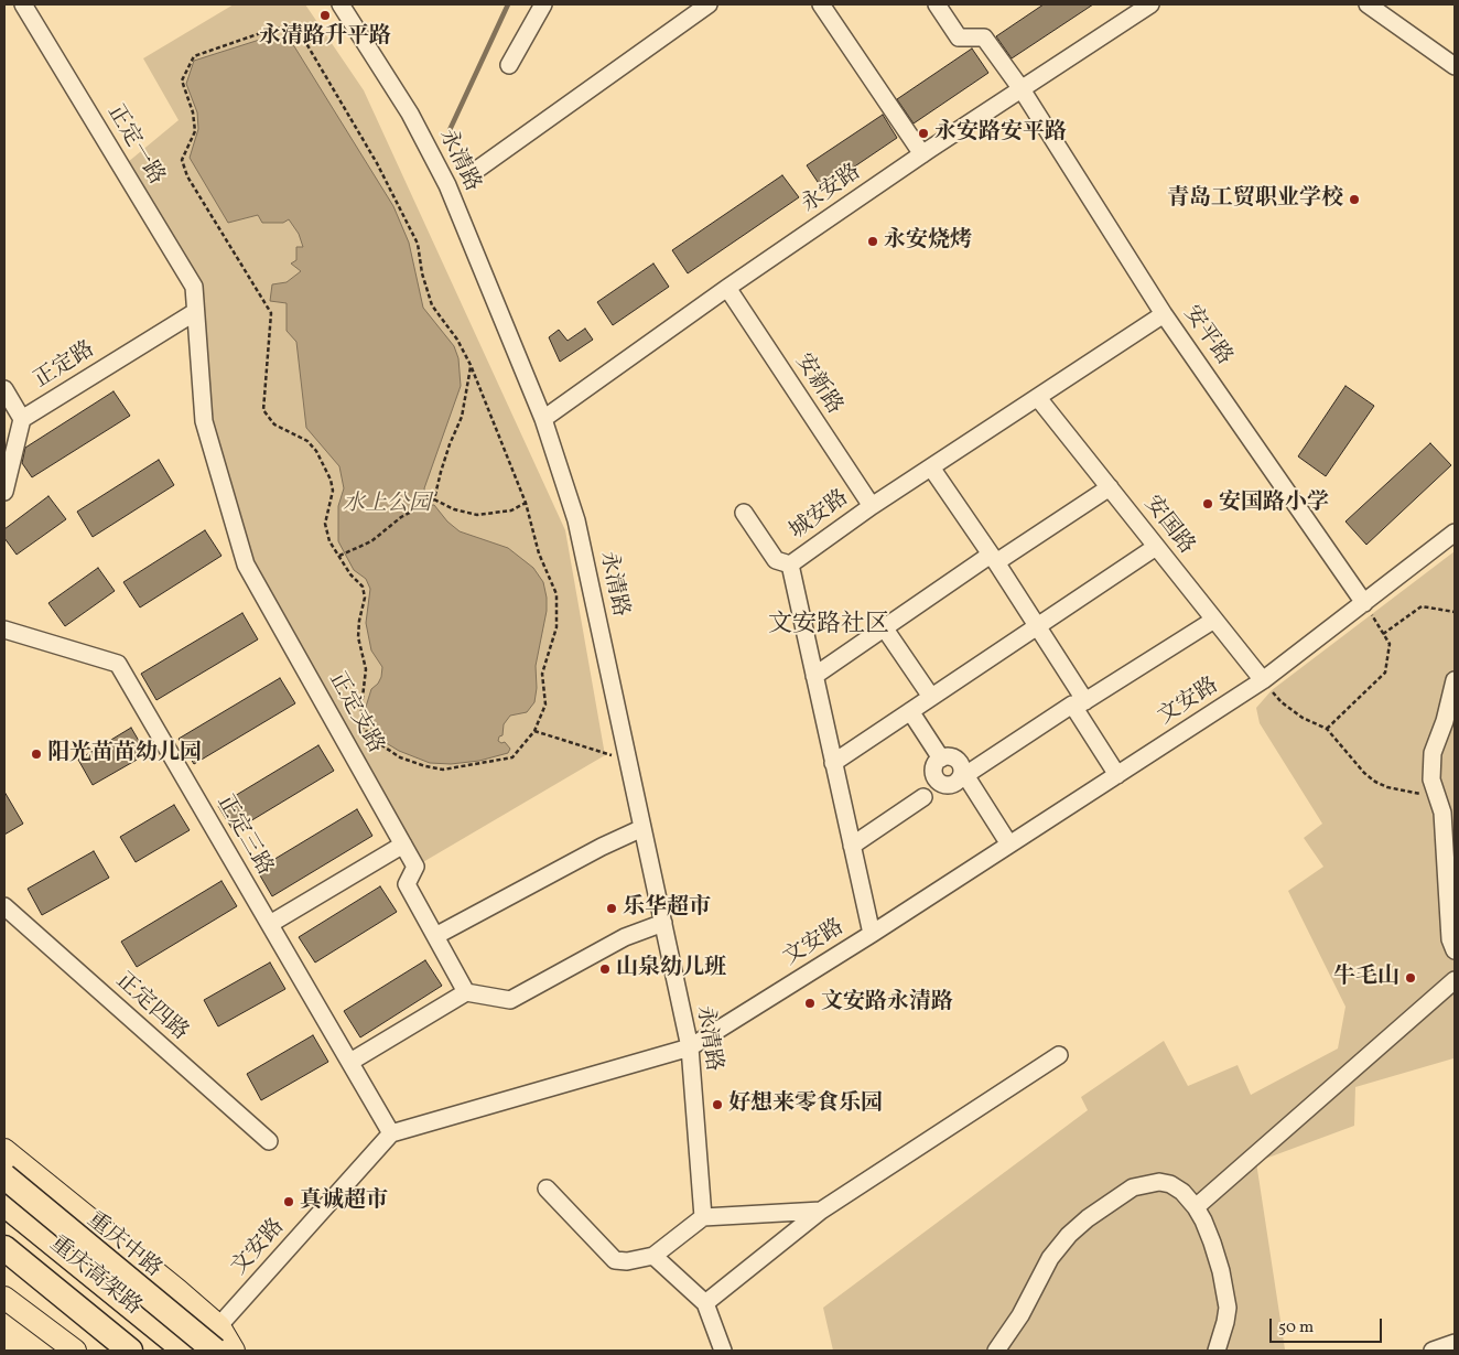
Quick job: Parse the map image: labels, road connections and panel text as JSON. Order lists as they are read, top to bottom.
{
  "streets": {
    "highway": ["重庆高架路"],
    "main road": ["重庆中路"],
    "street": [
      "正定一路",
      "永清路",
      "永安路",
      "安平路",
      "正定路",
      "安新路",
      "城安路",
      "安国路",
      "文安路",
      "正定支路",
      "正定三路",
      "正定四路"
    ]
  },
  "crossings": [
    ["正定一路", "正定路"],
    ["正定一路", "正定支路"],
    ["永清路", "永安路"],
    ["永清路", "文安路"],
    ["永安路", "安平路"],
    ["永安路", "安新路"],
    ["安平路", "城安路"],
    ["安平路", "文安路"],
    ["正定路", "正定支路"],
    ["安新路", "城安路"],
    ["城安路", "安国路"],
    ["城安路", "文安路"],
    ["安国路", "文安路"],
    ["文安路", "正定三路"],
    ["文安路", "重庆中路"]
  ],
  "districts": ["文安路社区"],
  "parks": ["水上公园"],
  "places": [
    "永清路升平路",
    "永安路安平路",
    "青岛工贸职业学校",
    "永安烧烤",
    "安国路小学",
    "阳光苗苗幼儿园",
    "乐华超市",
    "山泉幼儿班",
    "牛毛山",
    "文安路永清路",
    "好想来零食乐园",
    "真诚超市"
  ],
  "scale_bar": "50 m"
}
